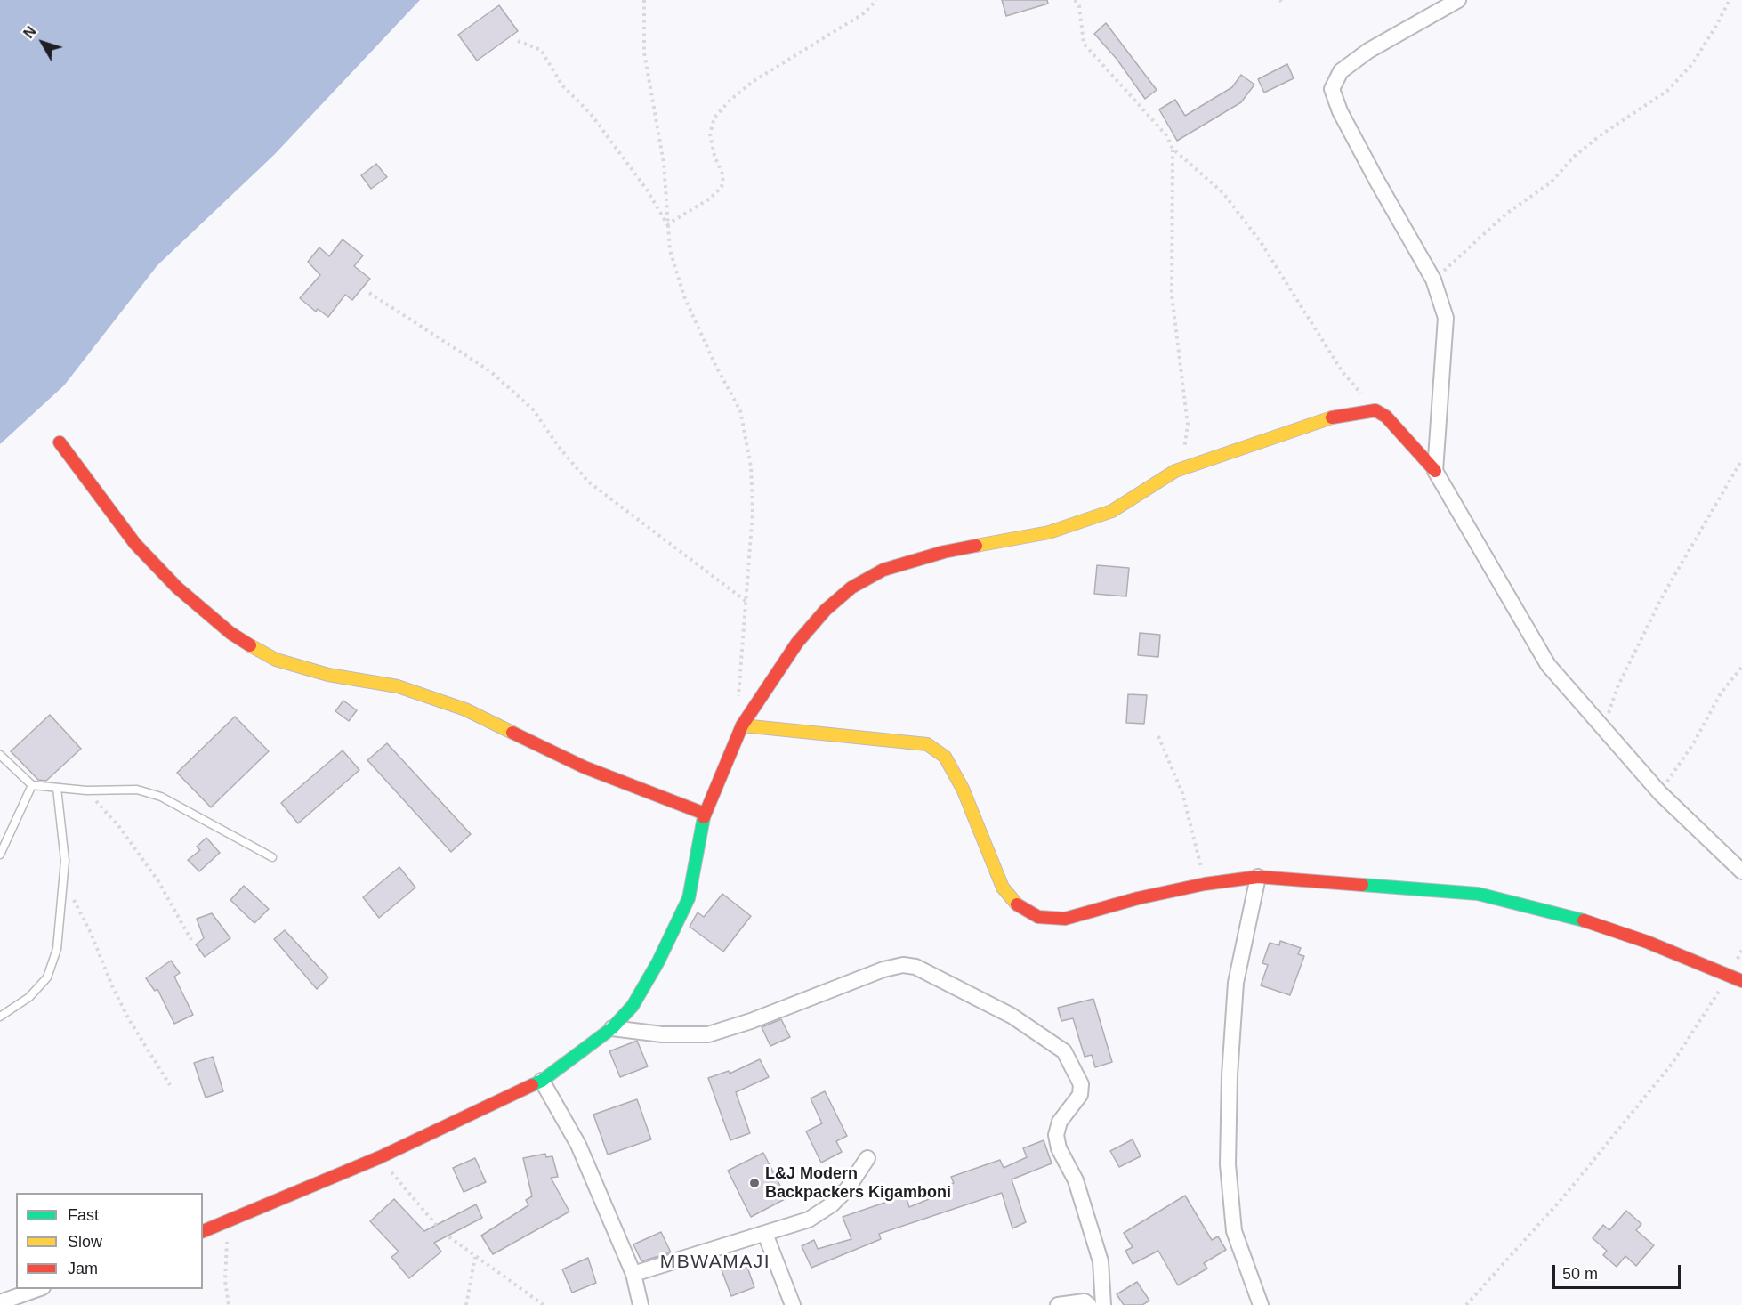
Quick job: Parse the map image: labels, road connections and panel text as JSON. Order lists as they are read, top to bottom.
{
  "districts": ["MBWAMAJI"],
  "places": ["L&J Modern Backpackers Kigamboni"],
  "legend": ["Fast", "Slow", "Jam"],
  "scale_bar": "50 m",
  "north": "top left"
}
